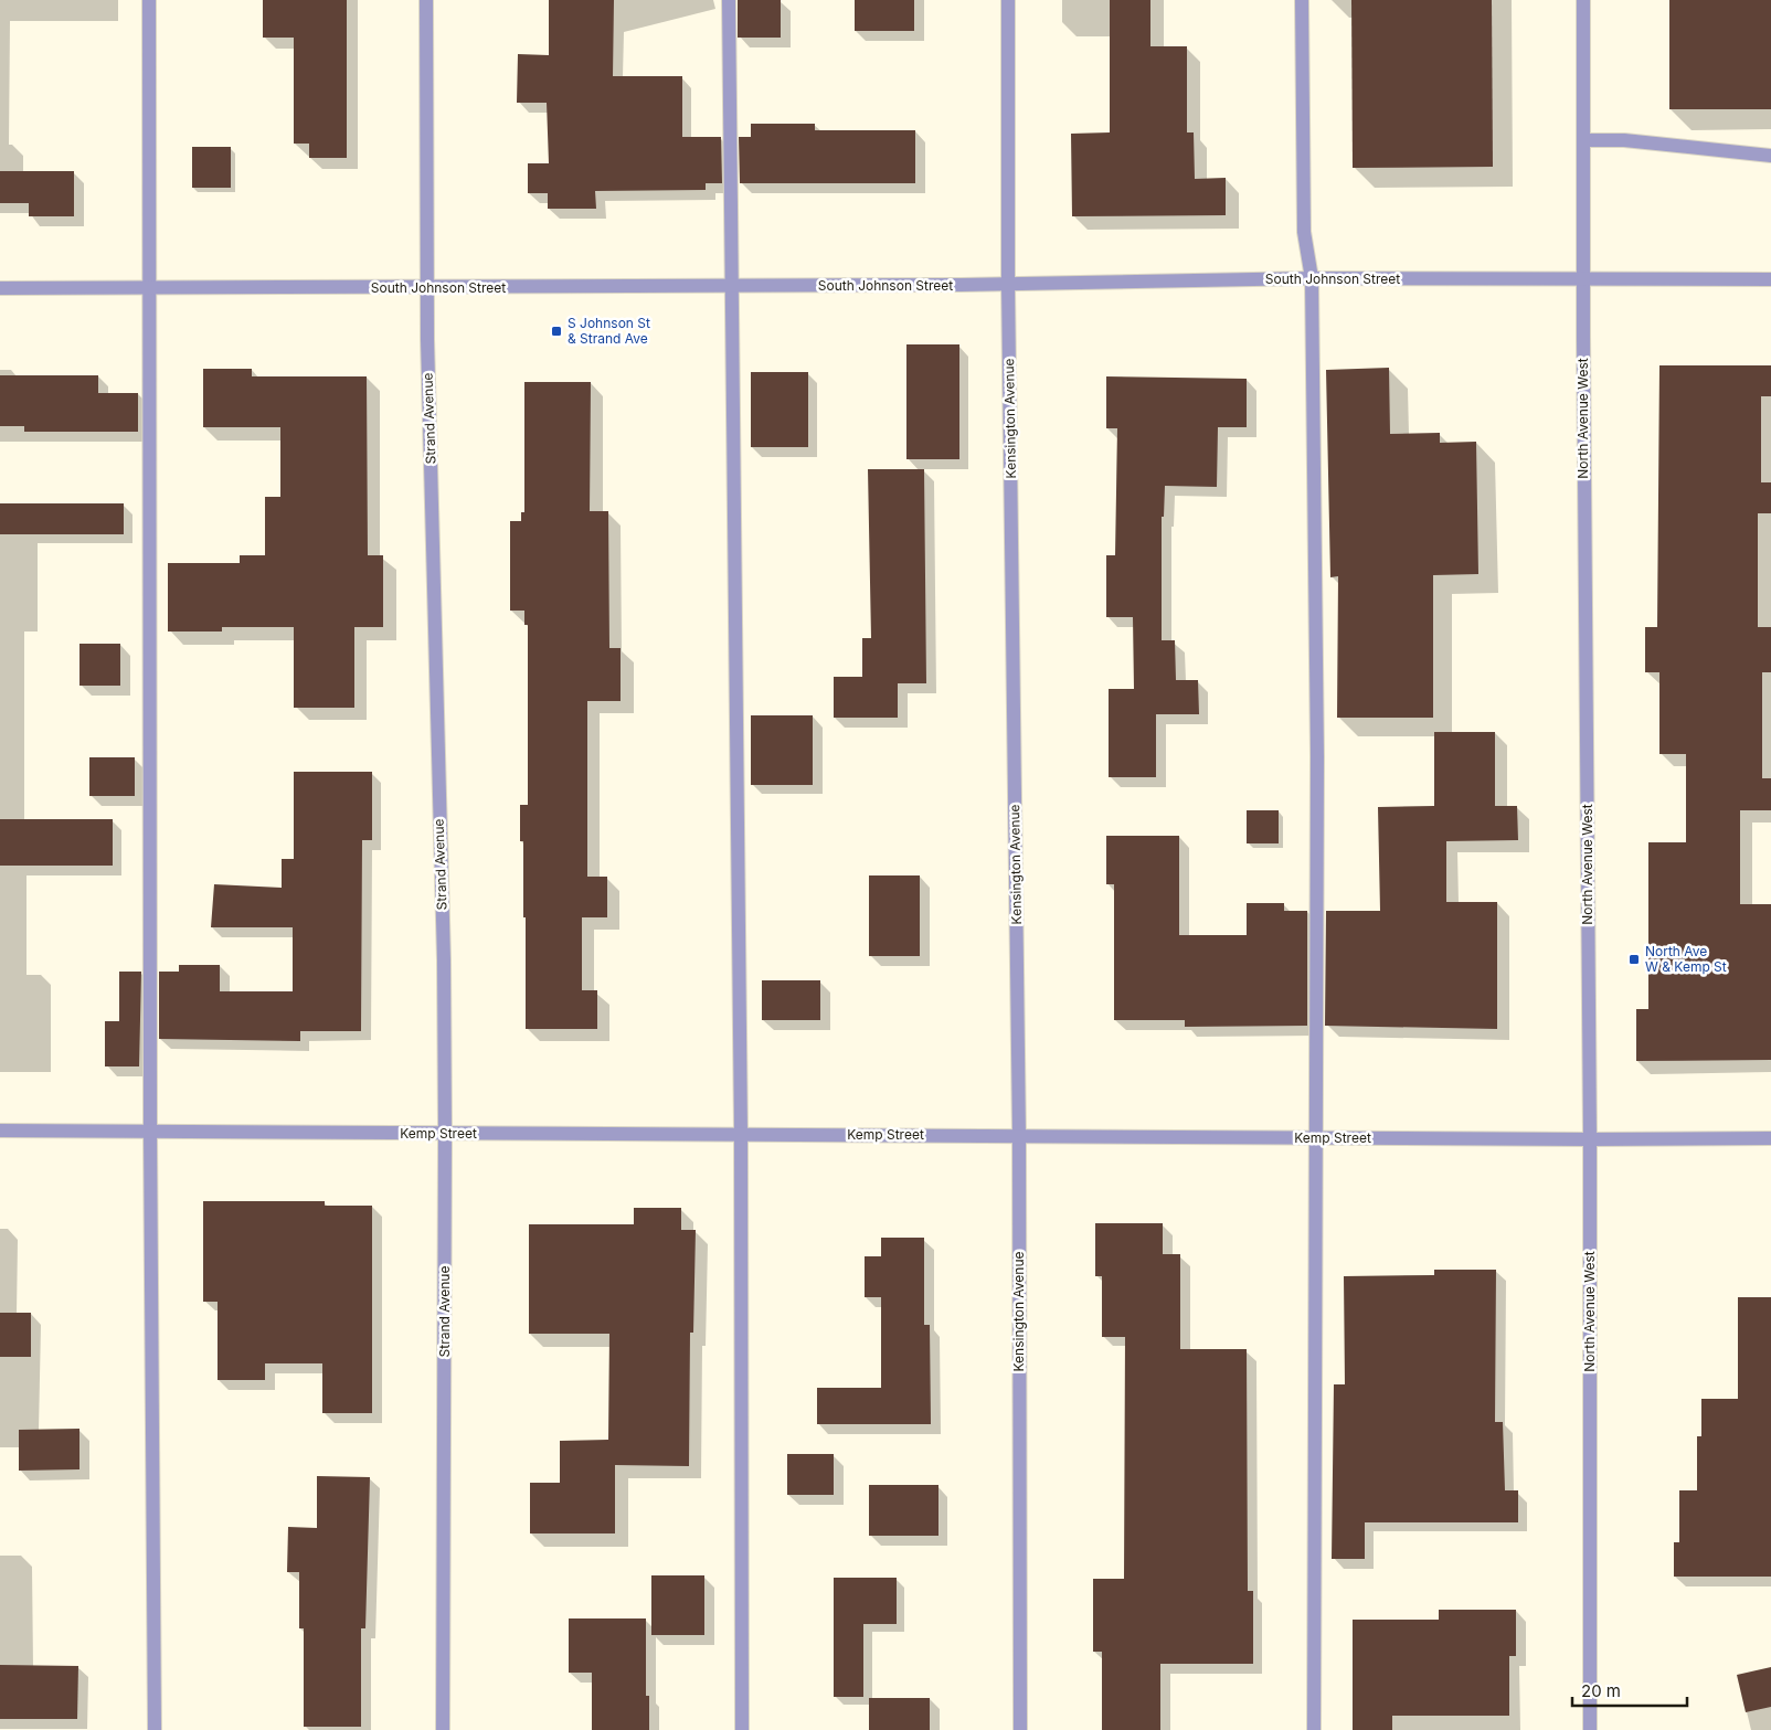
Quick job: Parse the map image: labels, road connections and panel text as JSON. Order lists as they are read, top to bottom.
{
  "streets": {
    "street": [
      "South Johnson Street",
      "Strand Avenue",
      "Kensington Avenue",
      "North Avenue West",
      "Kemp Street"
    ]
  },
  "crossings": [
    ["South Johnson Street", "Strand Avenue"],
    ["South Johnson Street", "Kensington Avenue"],
    ["South Johnson Street", "North Avenue West"],
    ["Strand Avenue", "Kemp Street"],
    ["Kensington Avenue", "Kemp Street"],
    ["North Avenue West", "Kemp Street"]
  ],
  "places": {
    "transit": ["S Johnson St & Strand Ave", "North Ave W & Kemp St"]
  },
  "scale_bar": "20 m"
}
